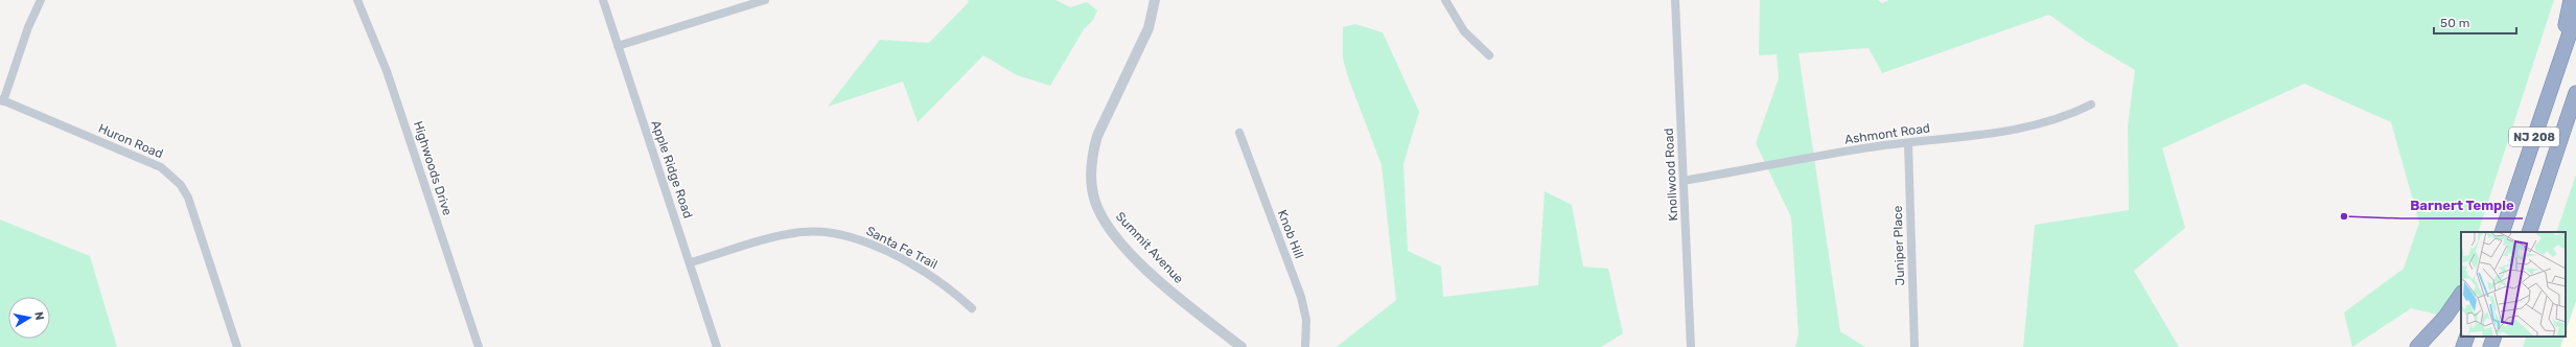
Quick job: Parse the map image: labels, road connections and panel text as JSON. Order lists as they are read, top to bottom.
{
  "streets": {
    "highway": ["NJ 208"],
    "street": [
      "Ashmont Road",
      "Huron Road",
      "Highwoods Drive",
      "Apple Ridge Road",
      "Knollwood Road",
      "Knob Hill",
      "Juniper Place",
      "Santa Fe Trail",
      "Summit Avenue"
    ]
  },
  "crossings": [
    ["Ashmont Road", "Knollwood Road"],
    ["Ashmont Road", "Juniper Place"],
    ["Apple Ridge Road", "Santa Fe Trail"]
  ],
  "places": ["Barnert Temple"],
  "scale_bar": "50 m",
  "north": "right"
}
